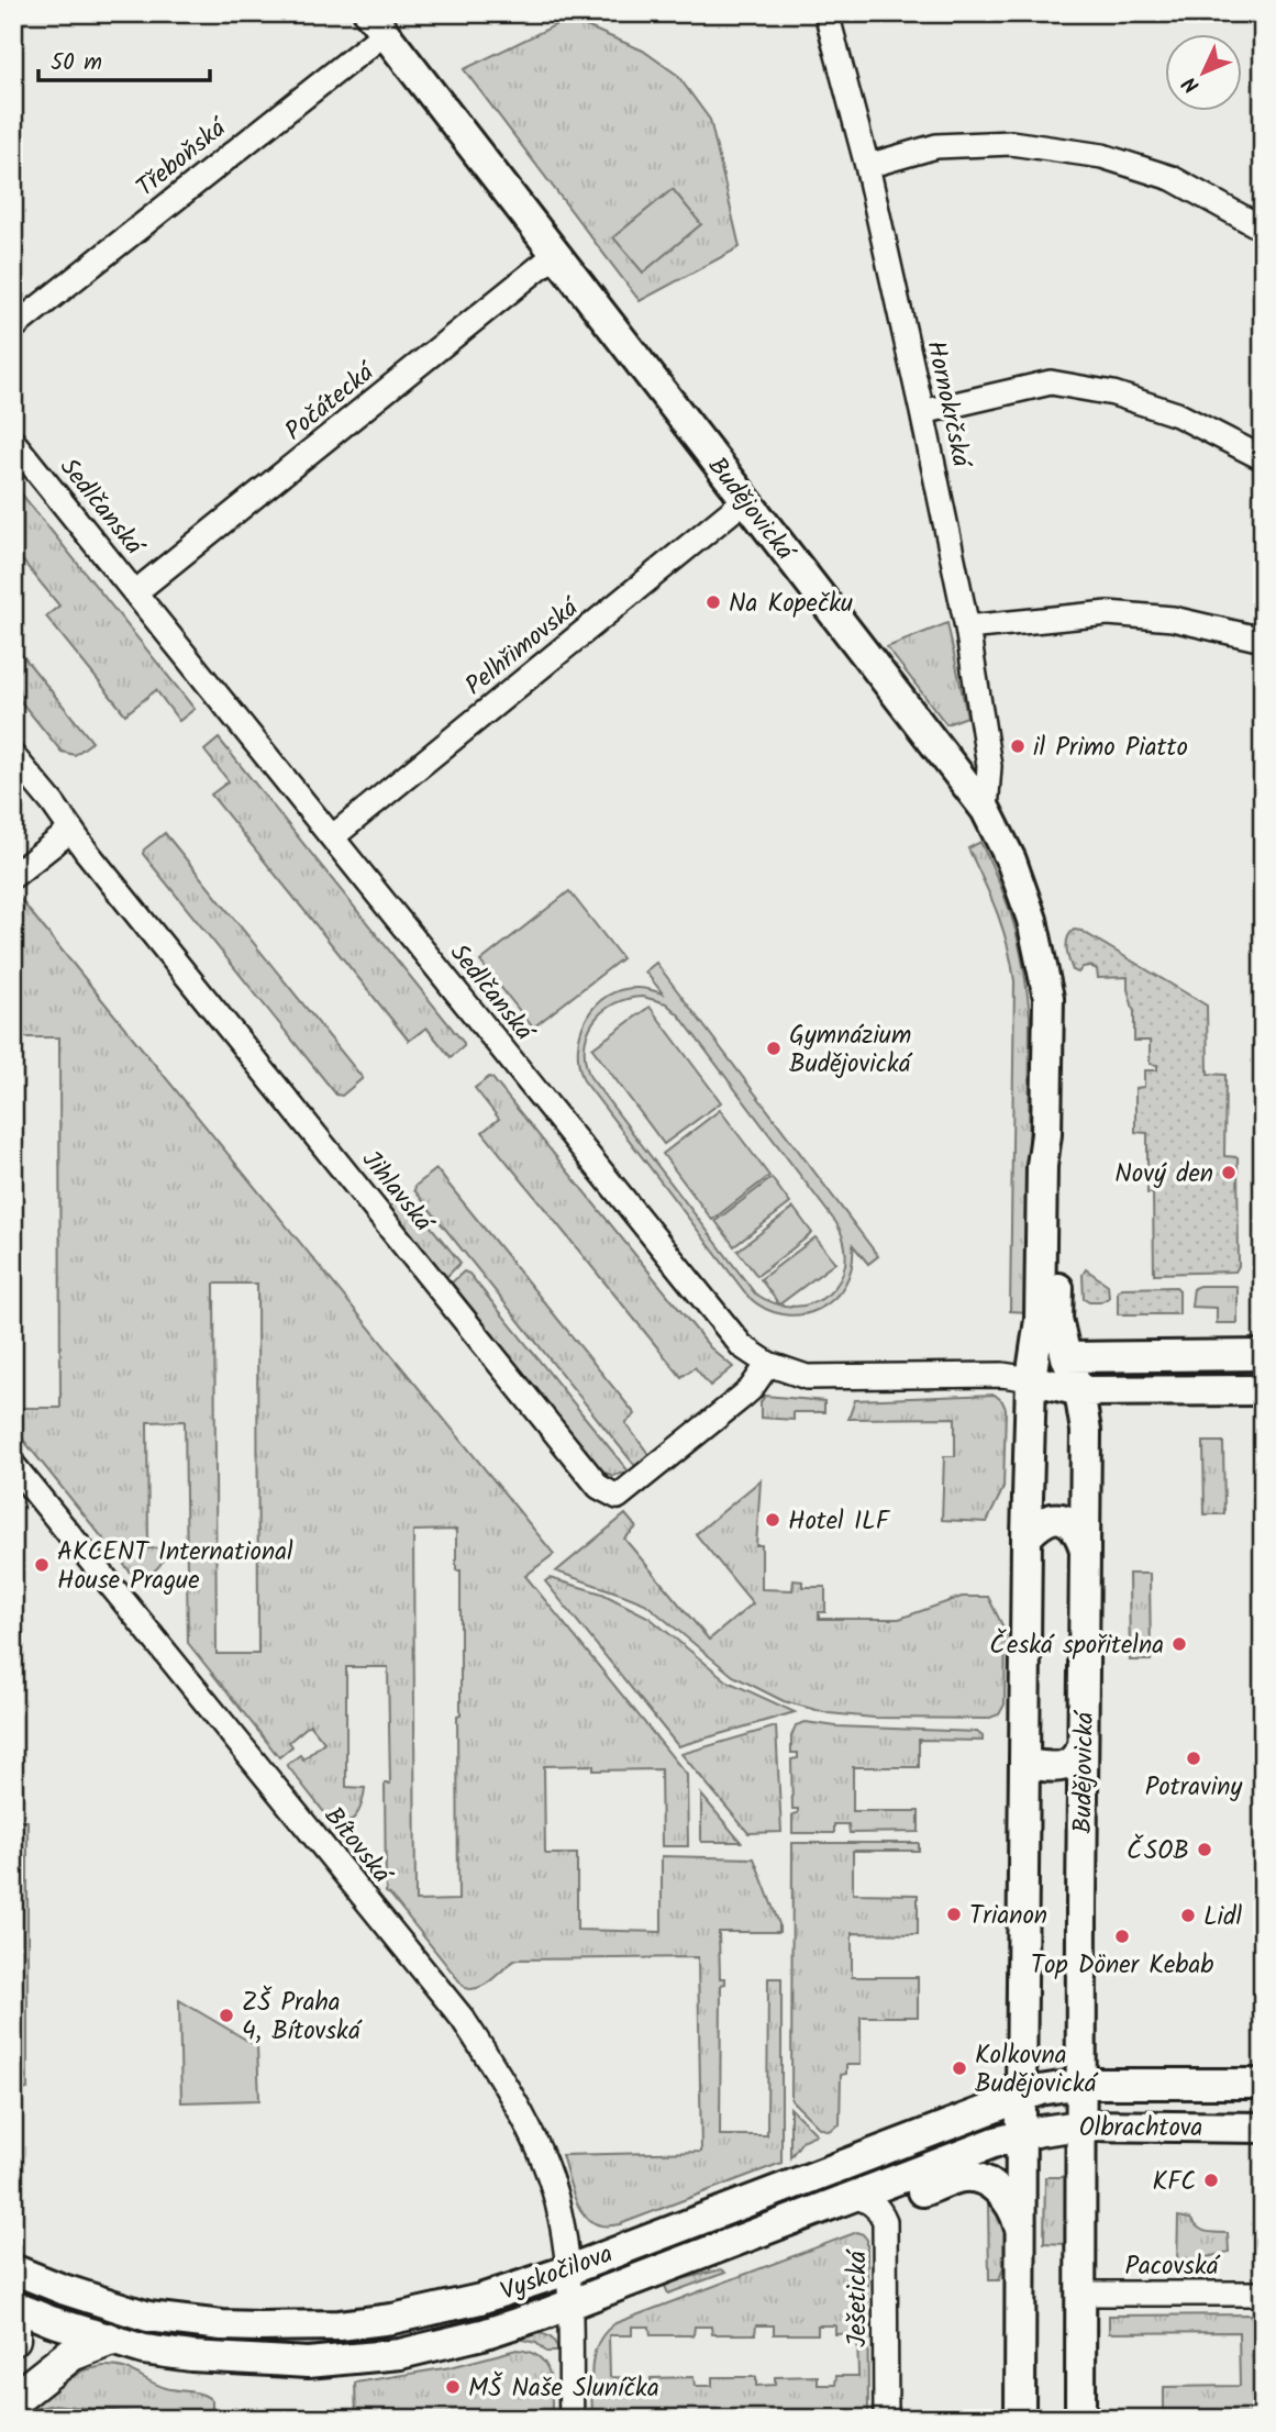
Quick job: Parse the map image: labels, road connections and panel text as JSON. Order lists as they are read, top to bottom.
{
  "streets": {
    "street": [
      "Třeboňská",
      "Počátecká",
      "Hornokrčská",
      "Sedlčanská",
      "Budějovická",
      "Pelhřimovská",
      "Jihlavská",
      "Bítovská",
      "Olbrachtova",
      "Pacovská",
      "Vyskočilova",
      "Ješetická"
    ]
  },
  "crossings": [
    ["Třeboňská", "Budějovická"],
    ["Počátecká", "Sedlčanská"],
    ["Počátecká", "Budějovická"],
    ["Hornokrčská", "Budějovická"],
    ["Sedlčanská", "Budějovická"],
    ["Sedlčanská", "Pelhřimovská"],
    ["Sedlčanská", "Jihlavská"],
    ["Budějovická", "Pelhřimovská"],
    ["Budějovická", "Olbrachtova"],
    ["Budějovická", "Pacovská"],
    ["Budějovická", "Vyskočilova"],
    ["Bítovská", "Vyskočilova"],
    ["Olbrachtova", "Vyskočilova"],
    ["Vyskočilova", "Ješetická"]
  ],
  "places": [
    "Na Kopečku",
    "il Primo Piatto",
    "Gymnázium Budějovická",
    "Nový den",
    "Hotel ILF",
    "AKCENT International House Prague",
    "Česká spořitelna",
    "Potraviny",
    "ČSOB",
    "Trianon",
    "Lidl",
    "Top Döner Kebab",
    "ZŠ Praha 4, Bítovská",
    "Kolkovna Budějovická",
    "KFC",
    "MŠ Naše Sluníčka"
  ],
  "scale_bar": "50 m",
  "north": "bottom left"
}
